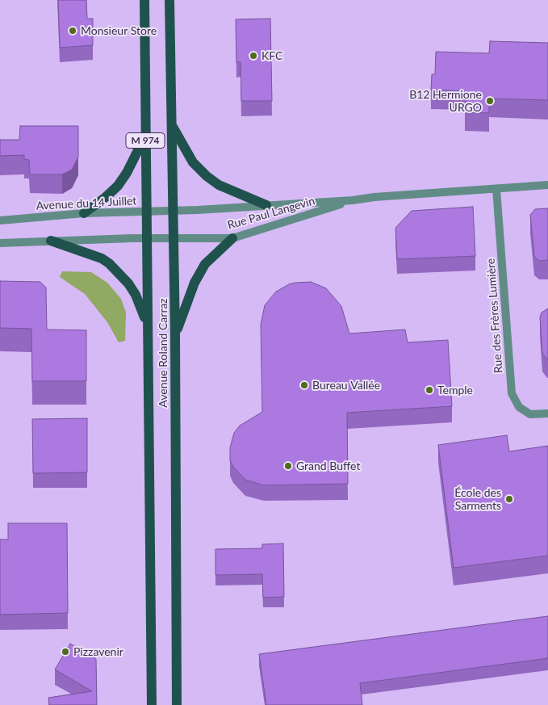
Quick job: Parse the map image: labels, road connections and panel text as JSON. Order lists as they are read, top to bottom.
{
  "streets": {
    "main road": ["M 974", "Avenue Roland Carraz"],
    "street": ["Avenue du 14 Juillet", "Rue Paul Langevin", "Rue des Frères Lumière"]
  },
  "crossings": [
    ["Avenue du 14 Juillet", "Rue Paul Langevin"],
    ["Avenue du 14 Juillet", "Avenue Roland Carraz"],
    ["Rue Paul Langevin", "Rue des Frères Lumière"],
    ["Rue Paul Langevin", "Avenue Roland Carraz"]
  ],
  "places": [
    "Monsieur Store",
    "KFC",
    "B12 Hermione URGO",
    "Bureau Vallée",
    "Temple",
    "Grand Buffet",
    "École des Sarments",
    "Pizzavenir"
  ]
}
